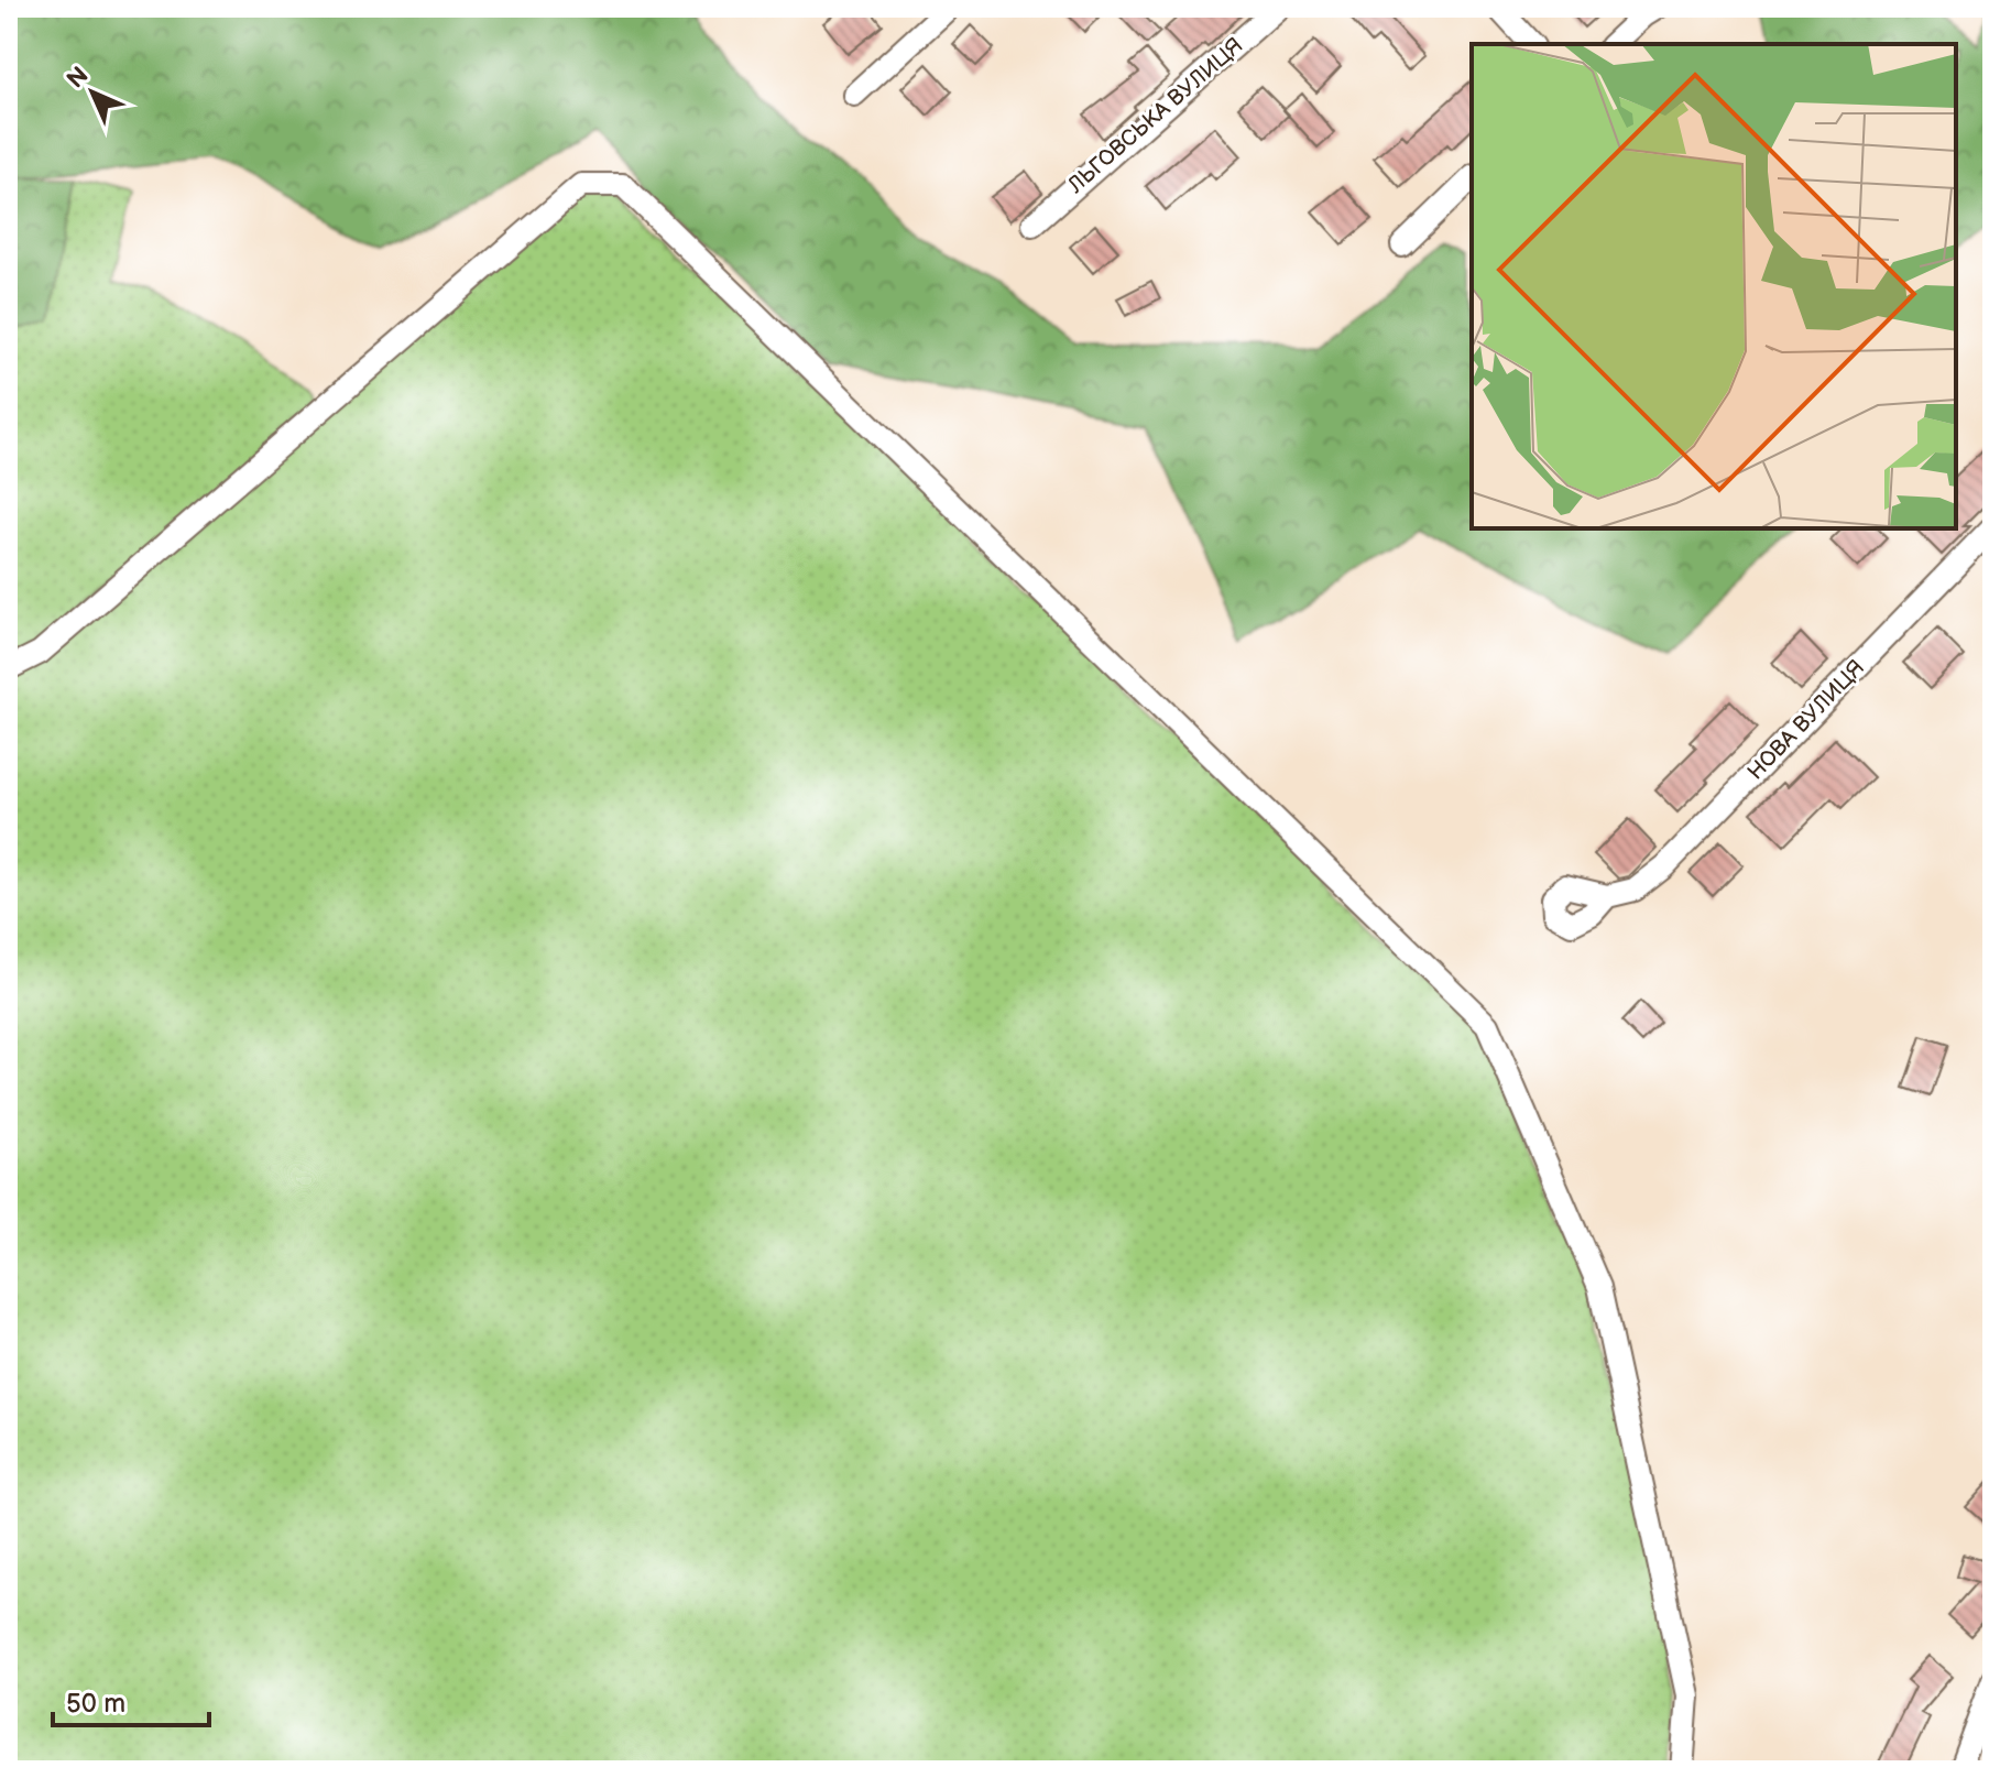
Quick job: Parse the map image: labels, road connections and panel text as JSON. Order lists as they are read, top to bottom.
{
  "streets": {
    "street": ["ЛЬГОВСЬКА ВУЛИЦЯ", "НОВА ВУЛИЦЯ"]
  },
  "scale_bar": "50 m",
  "north": "top left"
}
